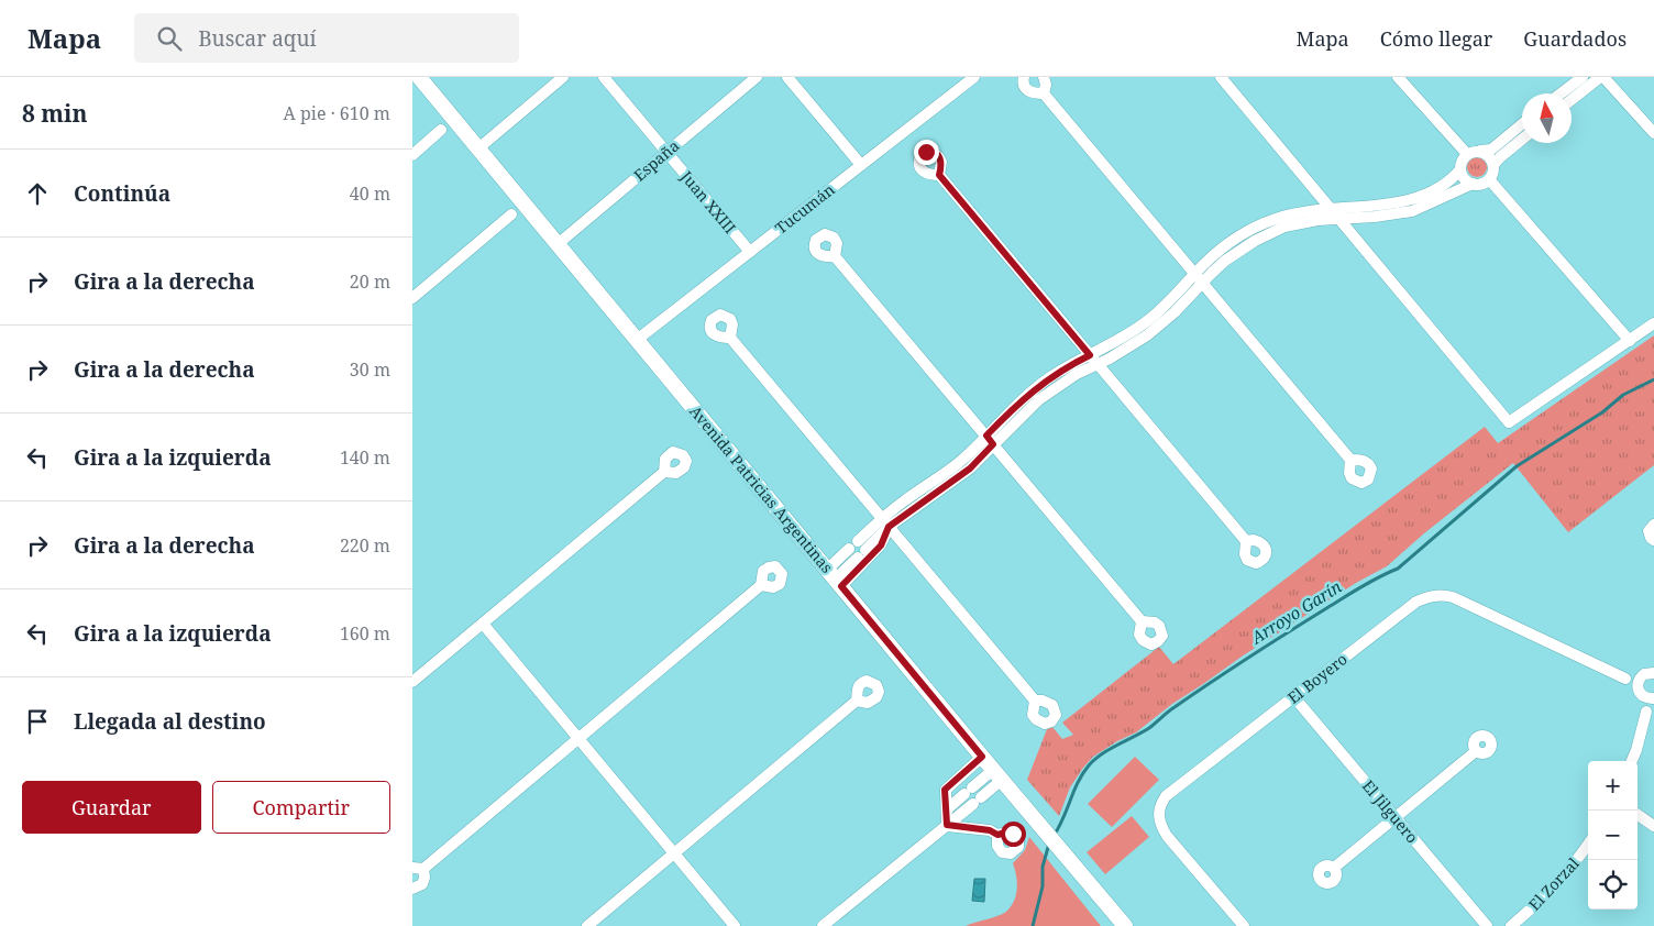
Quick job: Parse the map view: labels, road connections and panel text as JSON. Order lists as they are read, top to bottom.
{
  "streets": {
    "street": [
      "España",
      "Juan XXIII",
      "Tucumán",
      "Avenida Patricias Argentinas",
      "El Boyero",
      "El Jilguero",
      "El Zorzal"
    ]
  },
  "crossings": [
    ["España", "Juan XXIII"],
    ["España", "Avenida Patricias Argentinas"],
    ["Juan XXIII", "Tucumán"],
    ["Tucumán", "Avenida Patricias Argentinas"],
    ["El Boyero", "El Jilguero"]
  ],
  "water": ["Arroyo Garín"],
  "north": "top",
  "page": {
    "header": "Mapa",
    "search": "Buscar aquí",
    "nav": ["Mapa", "Cómo llegar", "Guardados"],
    "heading": ["8 min", "A pie · 610 m"],
    "list": [
      ["Continúa", "40 m"],
      ["Gira a la derecha", "20 m"],
      ["Gira a la derecha", "30 m"],
      ["Gira a la izquierda", "140 m"],
      ["Gira a la derecha", "220 m"],
      ["Gira a la izquierda", "160 m"],
      "Llegada al destino"
    ],
    "map_buttons": ["+", "−"],
    "buttons": ["Guardar", "Compartir"]
  }
}
